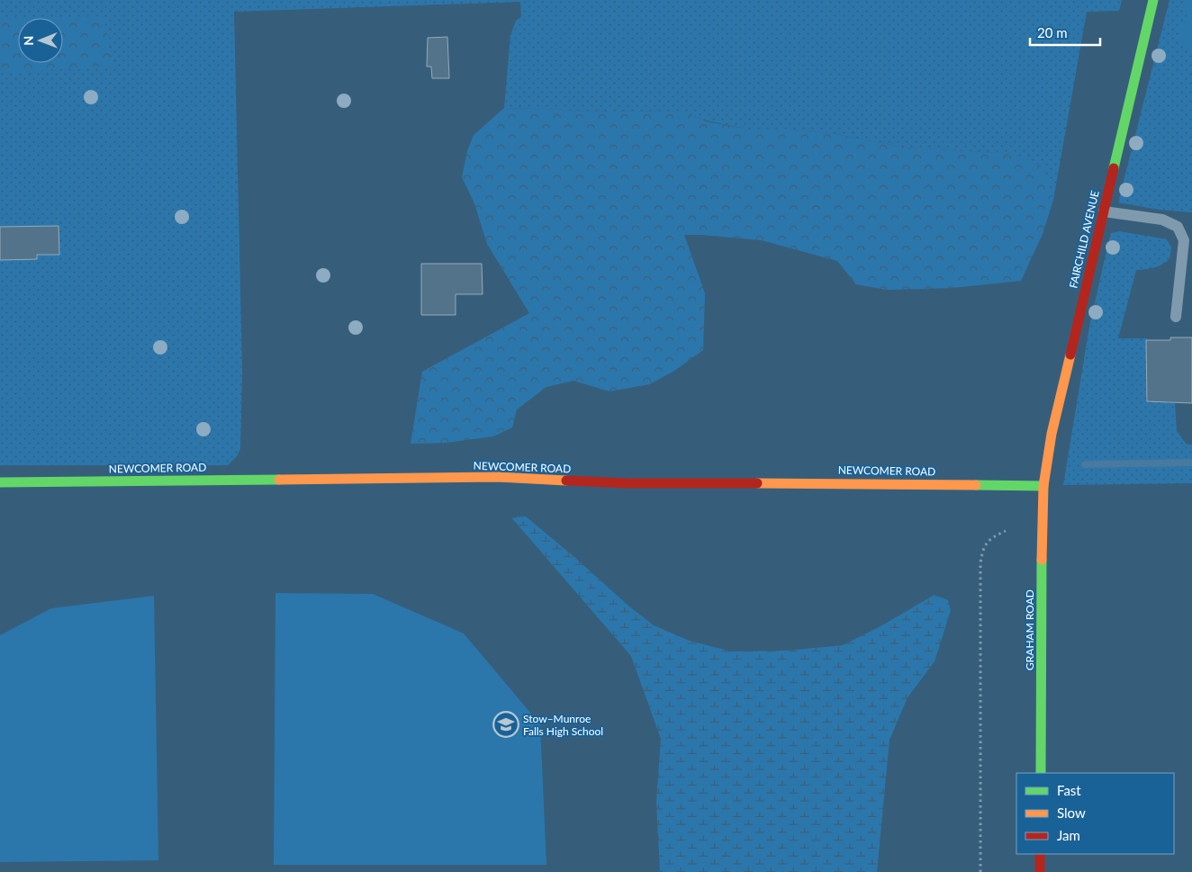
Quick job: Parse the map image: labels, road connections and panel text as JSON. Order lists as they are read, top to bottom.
{
  "streets": {
    "street": ["FAIRCHILD AVENUE", "NEWCOMER ROAD", "GRAHAM ROAD"]
  },
  "crossings": [
    ["FAIRCHILD AVENUE", "NEWCOMER ROAD"],
    ["FAIRCHILD AVENUE", "GRAHAM ROAD"],
    ["NEWCOMER ROAD", "GRAHAM ROAD"]
  ],
  "places": {
    "school or university": ["Stow–Munroe Falls High School"]
  },
  "legend": ["Fast", "Slow", "Jam"],
  "scale_bar": "20 m",
  "north": "left"
}
